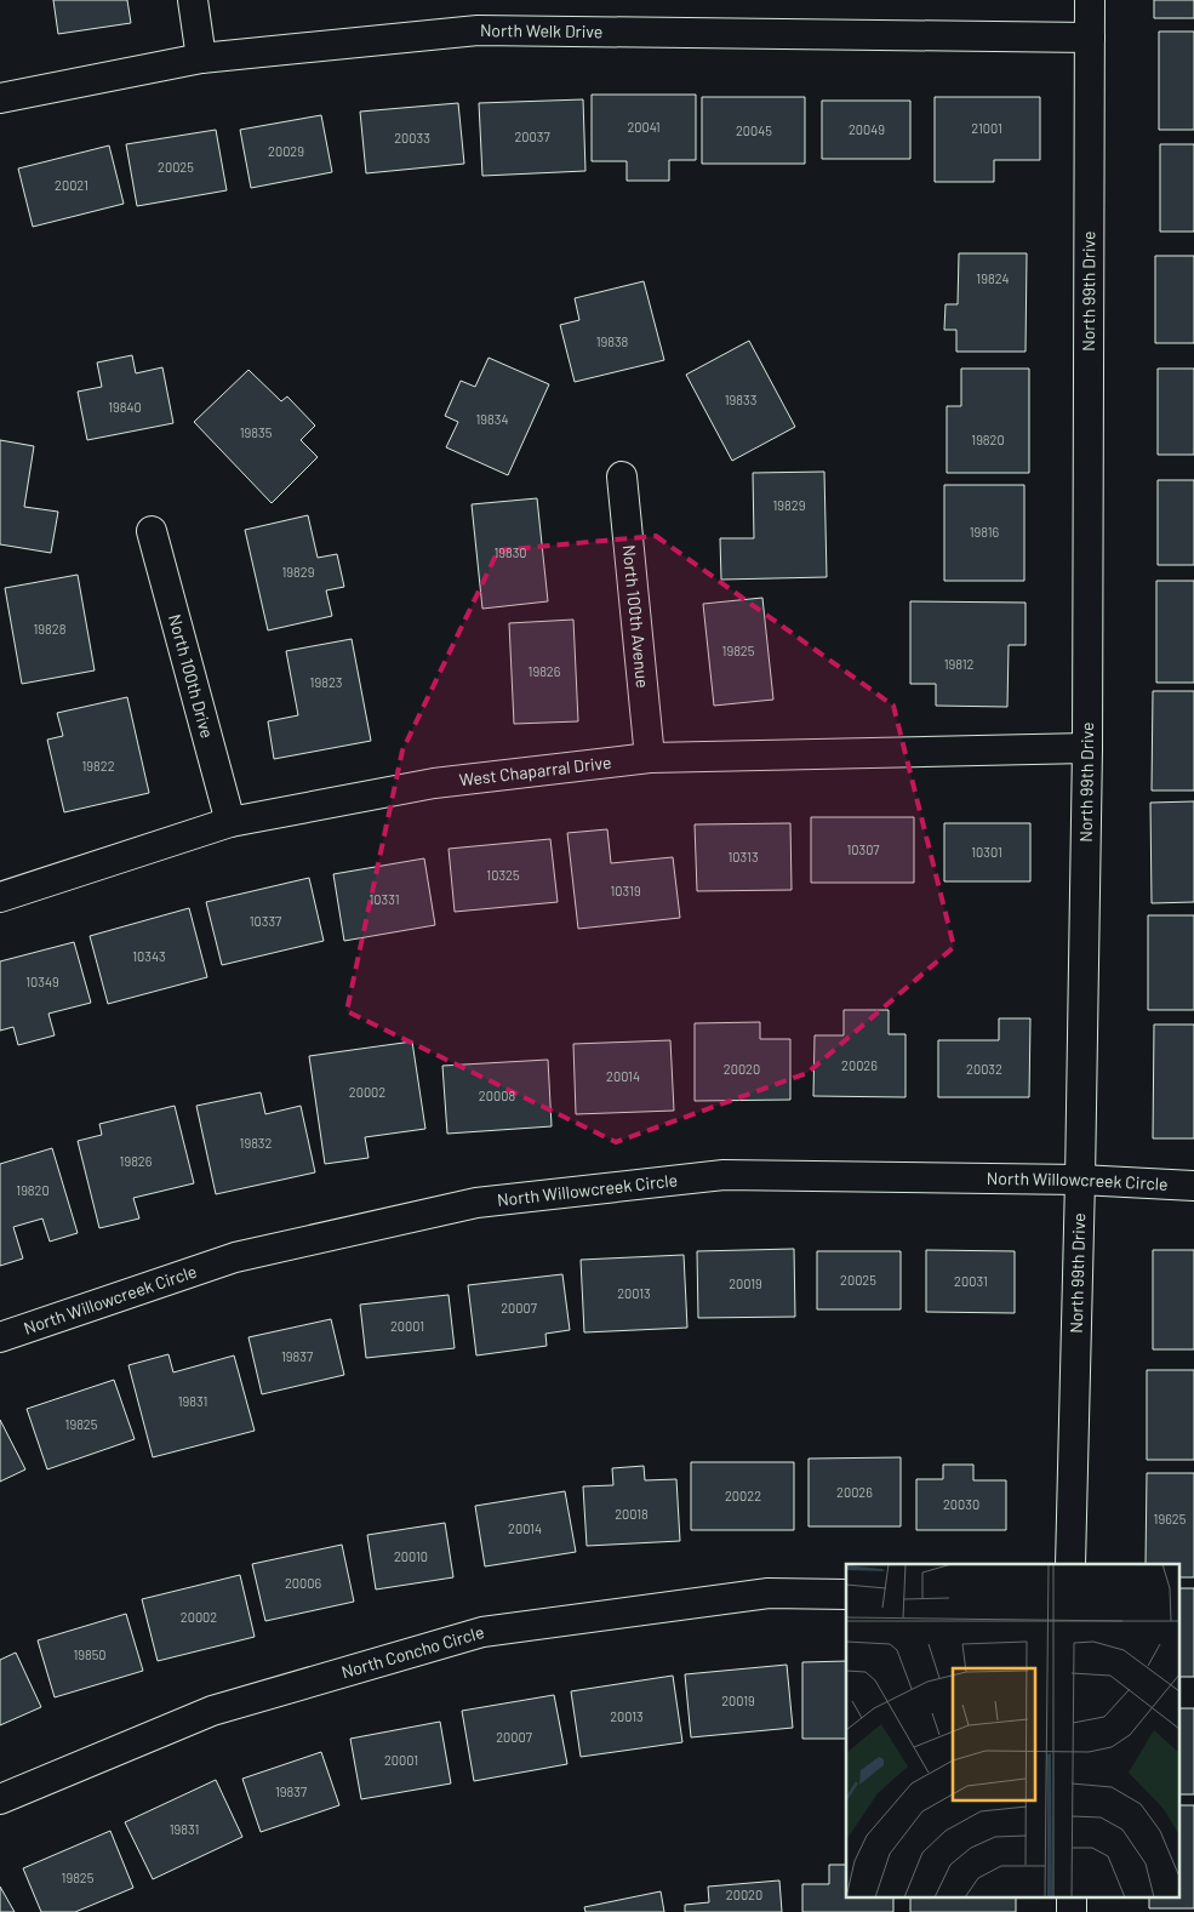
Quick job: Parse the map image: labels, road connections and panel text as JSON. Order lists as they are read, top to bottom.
{
  "streets": {
    "street": [
      "North Welk Drive",
      "North 99th Drive",
      "North 100th Avenue",
      "North 100th Drive",
      "West Chaparral Drive",
      "North Willowcreek Circle",
      "North Concho Circle"
    ]
  },
  "crossings": [
    ["North Welk Drive", "North 99th Drive"],
    ["North 99th Drive", "West Chaparral Drive"],
    ["North 99th Drive", "North Willowcreek Circle"],
    ["North 100th Avenue", "West Chaparral Drive"],
    ["North 100th Drive", "West Chaparral Drive"]
  ],
  "house_numbers": [
    "20041",
    "21001",
    "20049",
    "20045",
    "20037",
    "20033",
    "20029",
    "20025",
    "20021",
    "19824",
    "19838",
    "19833",
    "19840",
    "19834",
    "19835",
    "19820",
    "19829",
    "19816",
    "19830",
    "19829",
    "19828",
    "19825",
    "19812",
    "19826",
    "19823",
    "19822",
    "10307",
    "10301",
    "10313",
    "10325",
    "10319",
    "10331",
    "10337",
    "10343",
    "10349",
    "20026",
    "20020",
    "20032",
    "20014",
    "20002",
    "20008",
    "19832",
    "19826",
    "19820",
    "20025",
    "20031",
    "20019",
    "20013",
    "20007",
    "20001",
    "19837",
    "19831",
    "19825",
    "20026",
    "20022",
    "20030",
    "20018",
    "19625",
    "20014",
    "20010",
    "20006",
    "20002",
    "19850",
    "20019",
    "20013",
    "20007",
    "20001",
    "19837",
    "19831",
    "19825",
    "20020"
  ]
}
